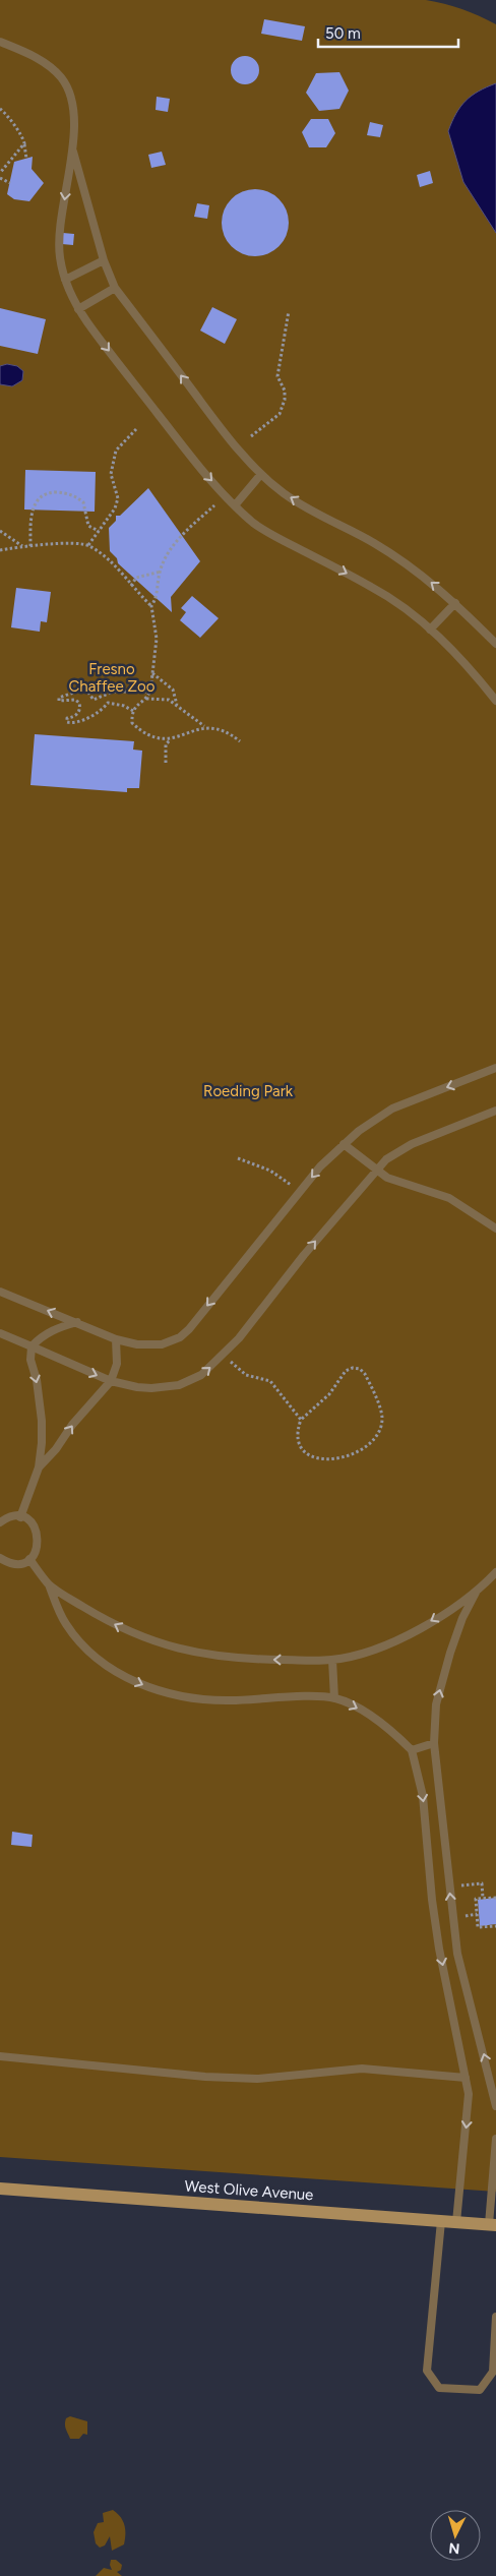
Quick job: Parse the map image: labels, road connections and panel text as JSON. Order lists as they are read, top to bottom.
{
  "streets": {
    "main road": ["West Olive Avenue"]
  },
  "parks": ["Fresno Chaffee Zoo", "Roeding Park"],
  "scale_bar": "50 m",
  "north": "bottom"
}
